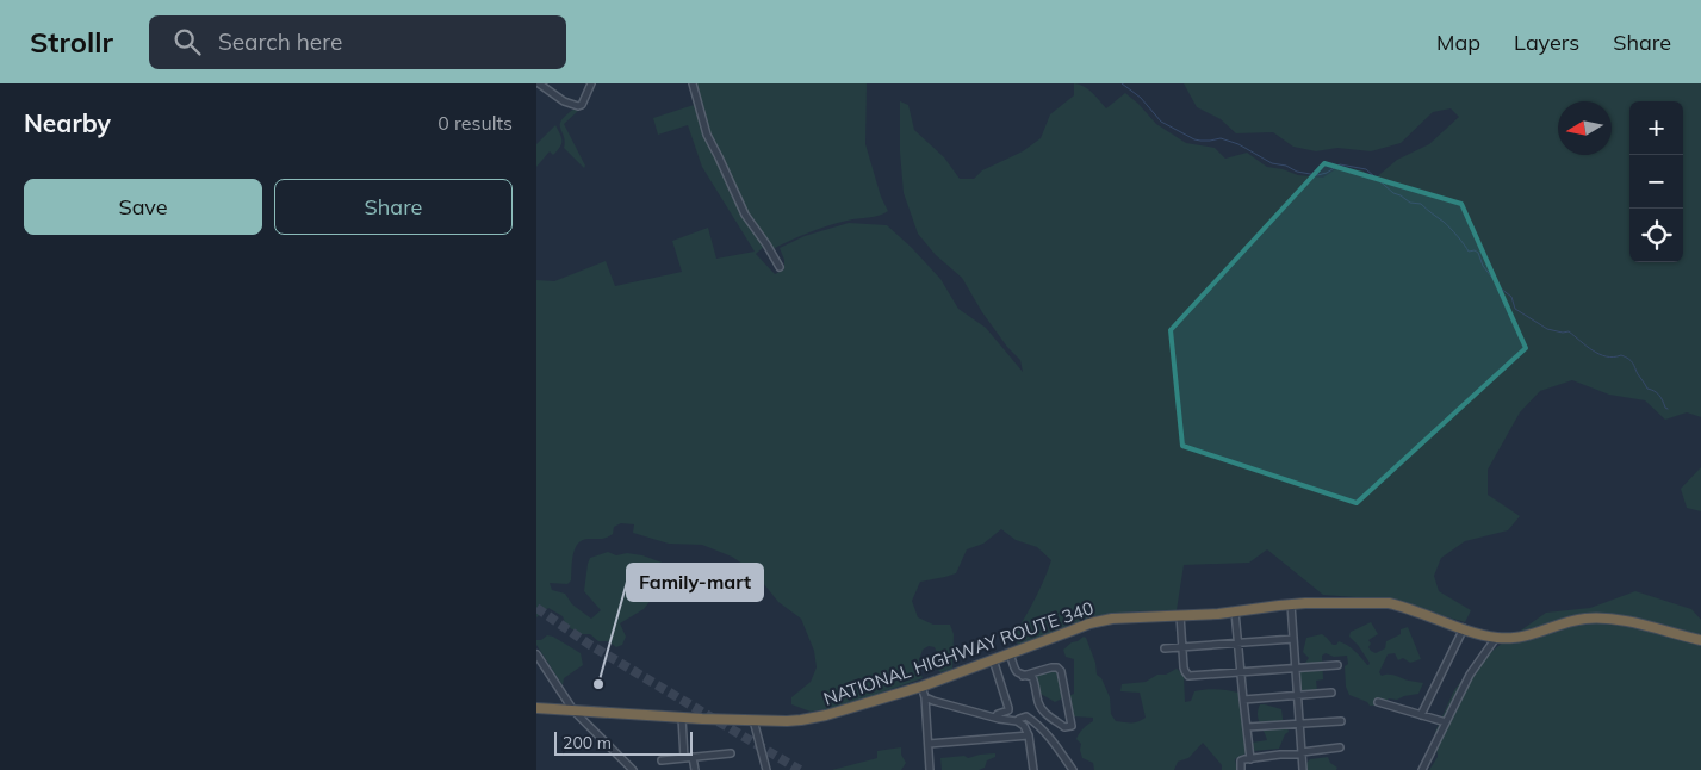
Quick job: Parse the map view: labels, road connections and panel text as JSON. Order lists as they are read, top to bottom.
{
  "streets": {
    "highway": ["NATIONAL HIGHWAY ROUTE 340"]
  },
  "places": ["Family-mart"],
  "scale_bar": "200 m",
  "north": "left",
  "page": {
    "header": "Strollr",
    "search": "Search here",
    "nav": ["Map", "Layers", "Share"],
    "heading": ["Nearby", "0 results"],
    "map_buttons": ["+", "−"],
    "buttons": ["Save", "Share"],
    "scale": "200 m"
  }
}
